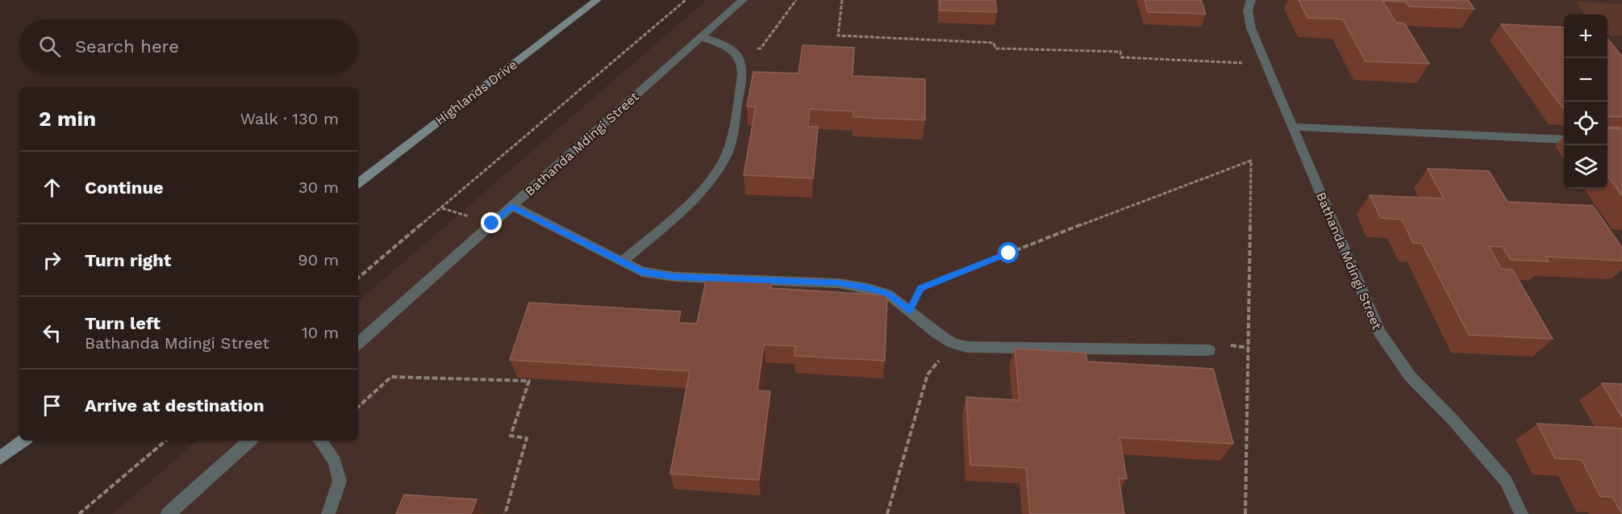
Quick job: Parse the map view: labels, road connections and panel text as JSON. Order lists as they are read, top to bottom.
{
  "streets": {
    "main road": ["Highlands Drive"],
    "street": ["Bathanda Mdingi Street"]
  },
  "page": {
    "map_buttons": ["+", "−"],
    "search": "Search here",
    "heading": ["2 min", "Walk · 130 m"],
    "list": [
      ["Continue", "30 m"],
      ["Turn right", "90 m"],
      ["Turn left", "Bathanda Mdingi Street", "10 m"],
      "Arrive at destination"
    ]
  }
}
